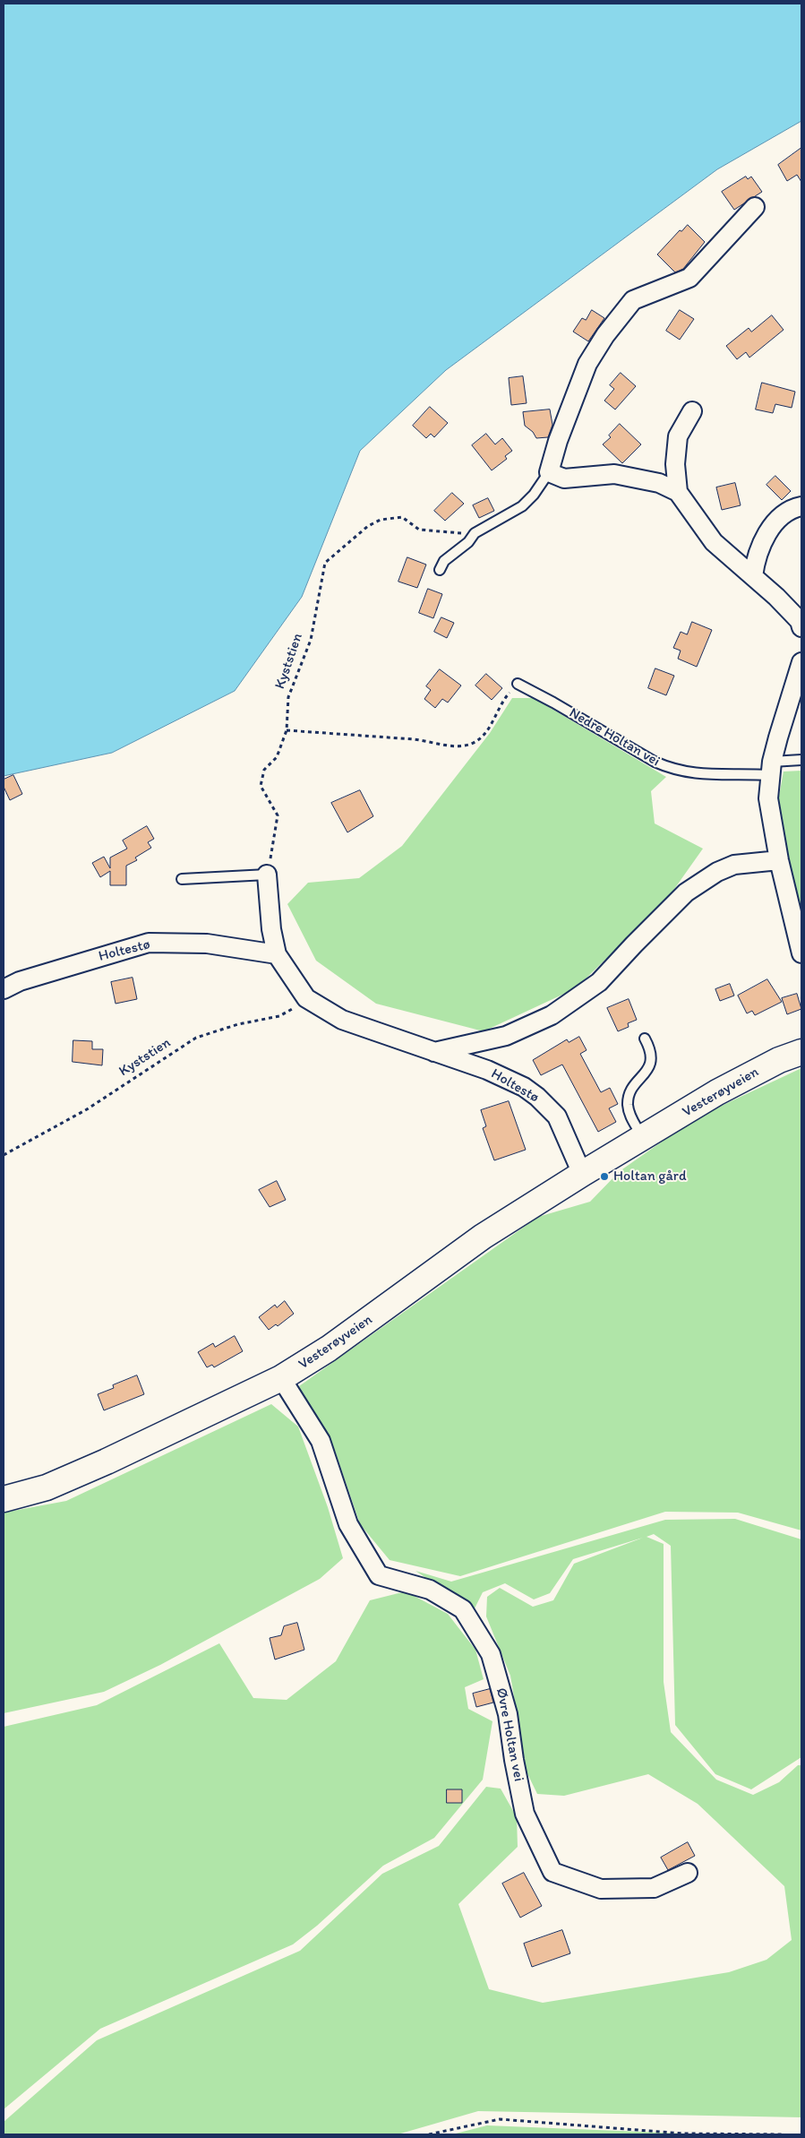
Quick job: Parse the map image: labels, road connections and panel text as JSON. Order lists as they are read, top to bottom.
{
  "streets": {
    "main road": ["Vesterøyveien"],
    "street": ["Holtestø", "Øvre Holtan vei"],
    "lane": ["Nedre Holtan vei"],
    "path": ["Kyststien"]
  },
  "crossings": [
    ["Kyststien", "Holtestø"],
    ["Holtestø", "Vesterøyveien"],
    ["Vesterøyveien", "Øvre Holtan vei"]
  ],
  "places": ["Holtan gård"]
}
